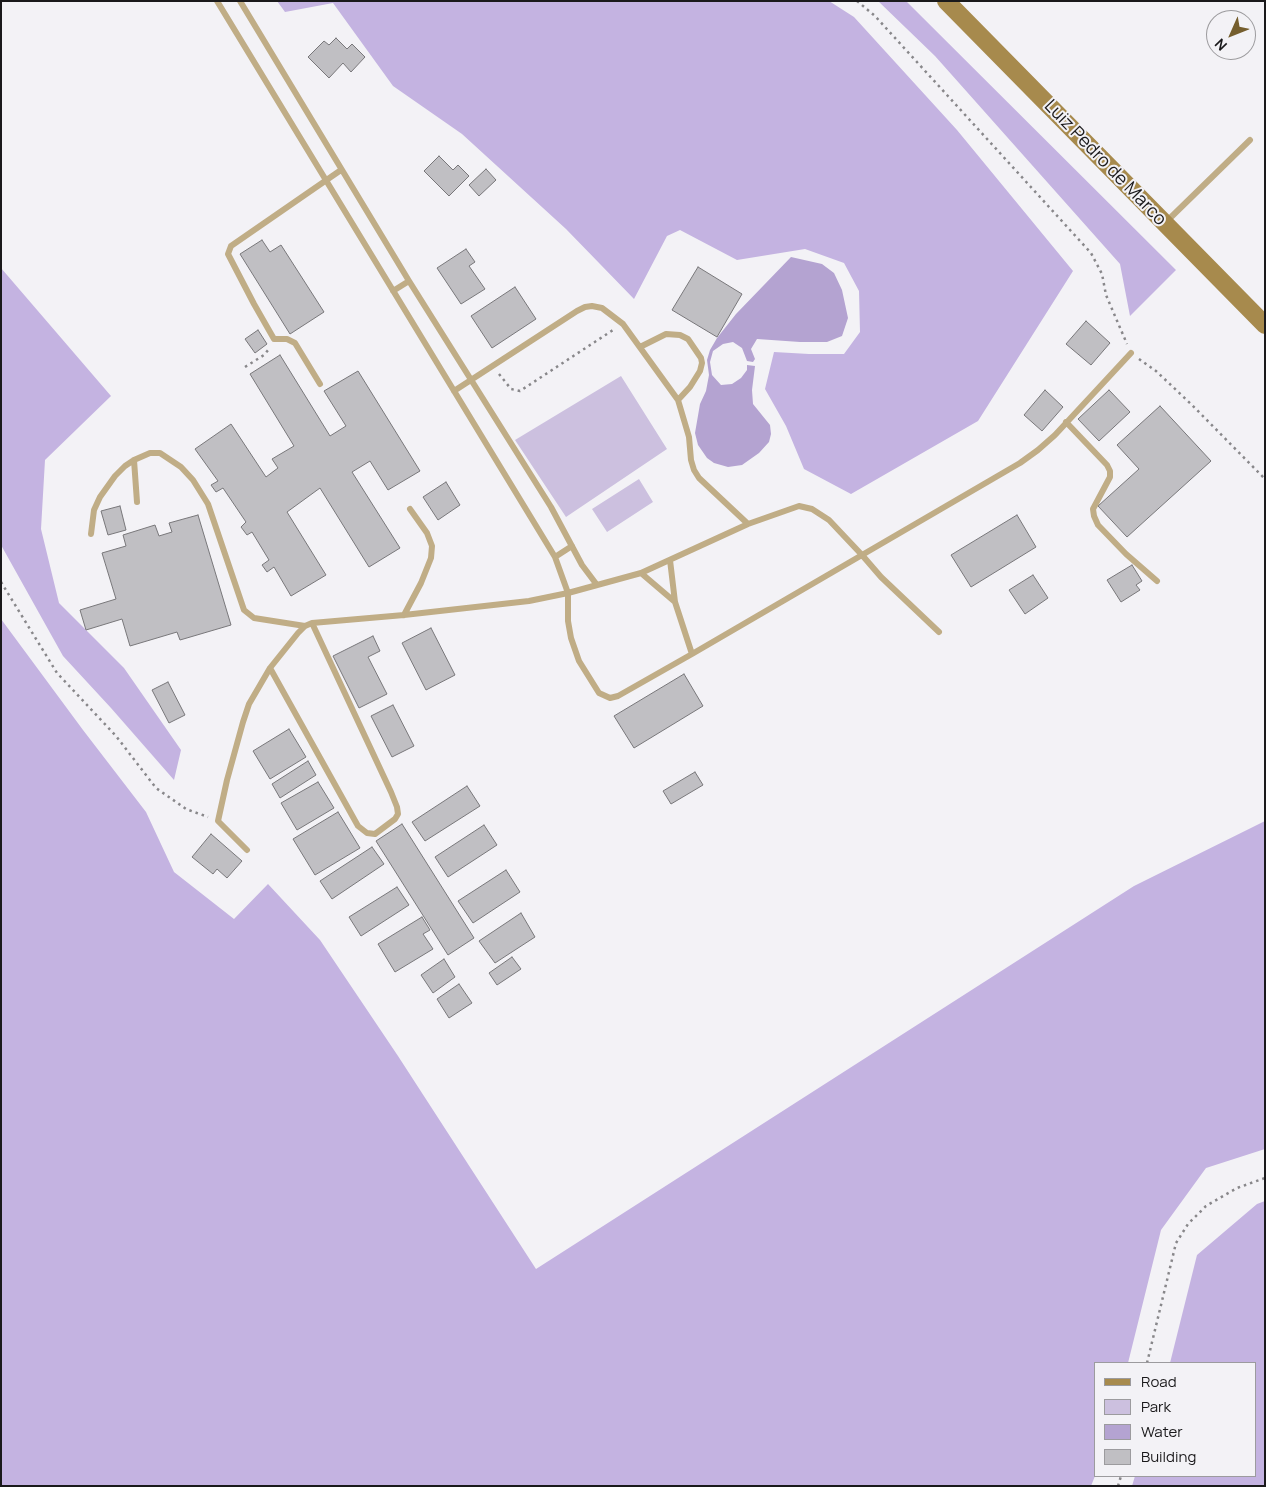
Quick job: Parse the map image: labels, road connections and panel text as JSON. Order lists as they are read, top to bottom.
{
  "streets": {
    "main road": ["Luiz Pedro de Marco"]
  },
  "legend": [
    "Road",
    "Park",
    "Water",
    "Building"
  ],
  "north": "bottom left"
}
